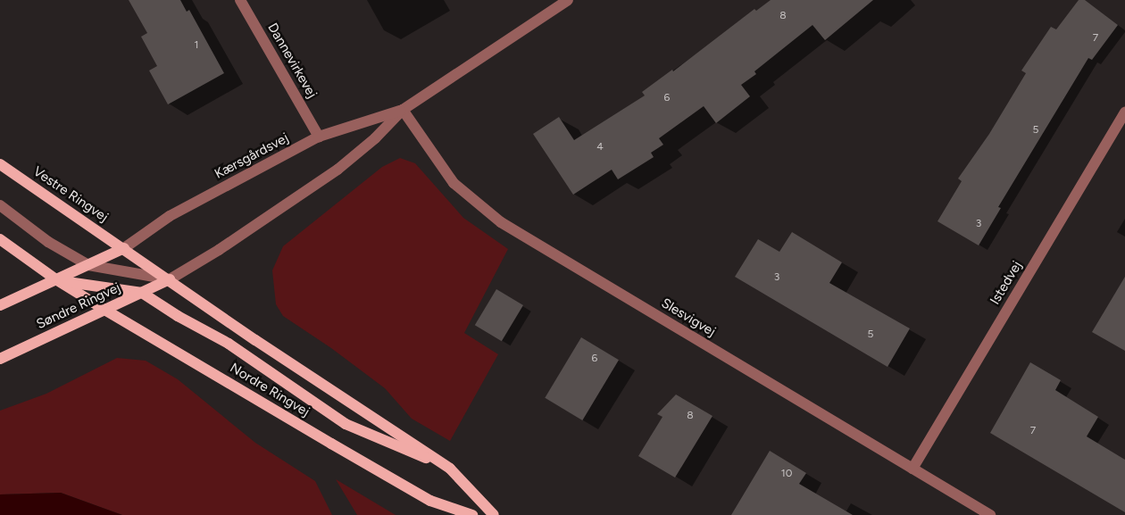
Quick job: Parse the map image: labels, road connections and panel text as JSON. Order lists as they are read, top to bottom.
{
  "streets": {
    "main road": ["Vestre Ringvej", "Søndre Ringvej", "Nordre Ringvej"],
    "street": [
      "Dannevirkevej",
      "Kærsgårdsvej",
      "Istedvej",
      "Slesvigvej"
    ]
  },
  "crossings": [
    ["Dannevirkevej", "Kærsgårdsvej"],
    ["Kærsgårdsvej", "Vestre Ringvej"],
    ["Kærsgårdsvej", "Søndre Ringvej"],
    ["Kærsgårdsvej", "Slesvigvej"],
    ["Istedvej", "Slesvigvej"],
    ["Søndre Ringvej", "Nordre Ringvej"]
  ],
  "house_numbers": [
    "8",
    "7",
    "1",
    "6",
    "5",
    "4",
    "3",
    "3",
    "5",
    "6",
    "8",
    "7",
    "10"
  ]
}
